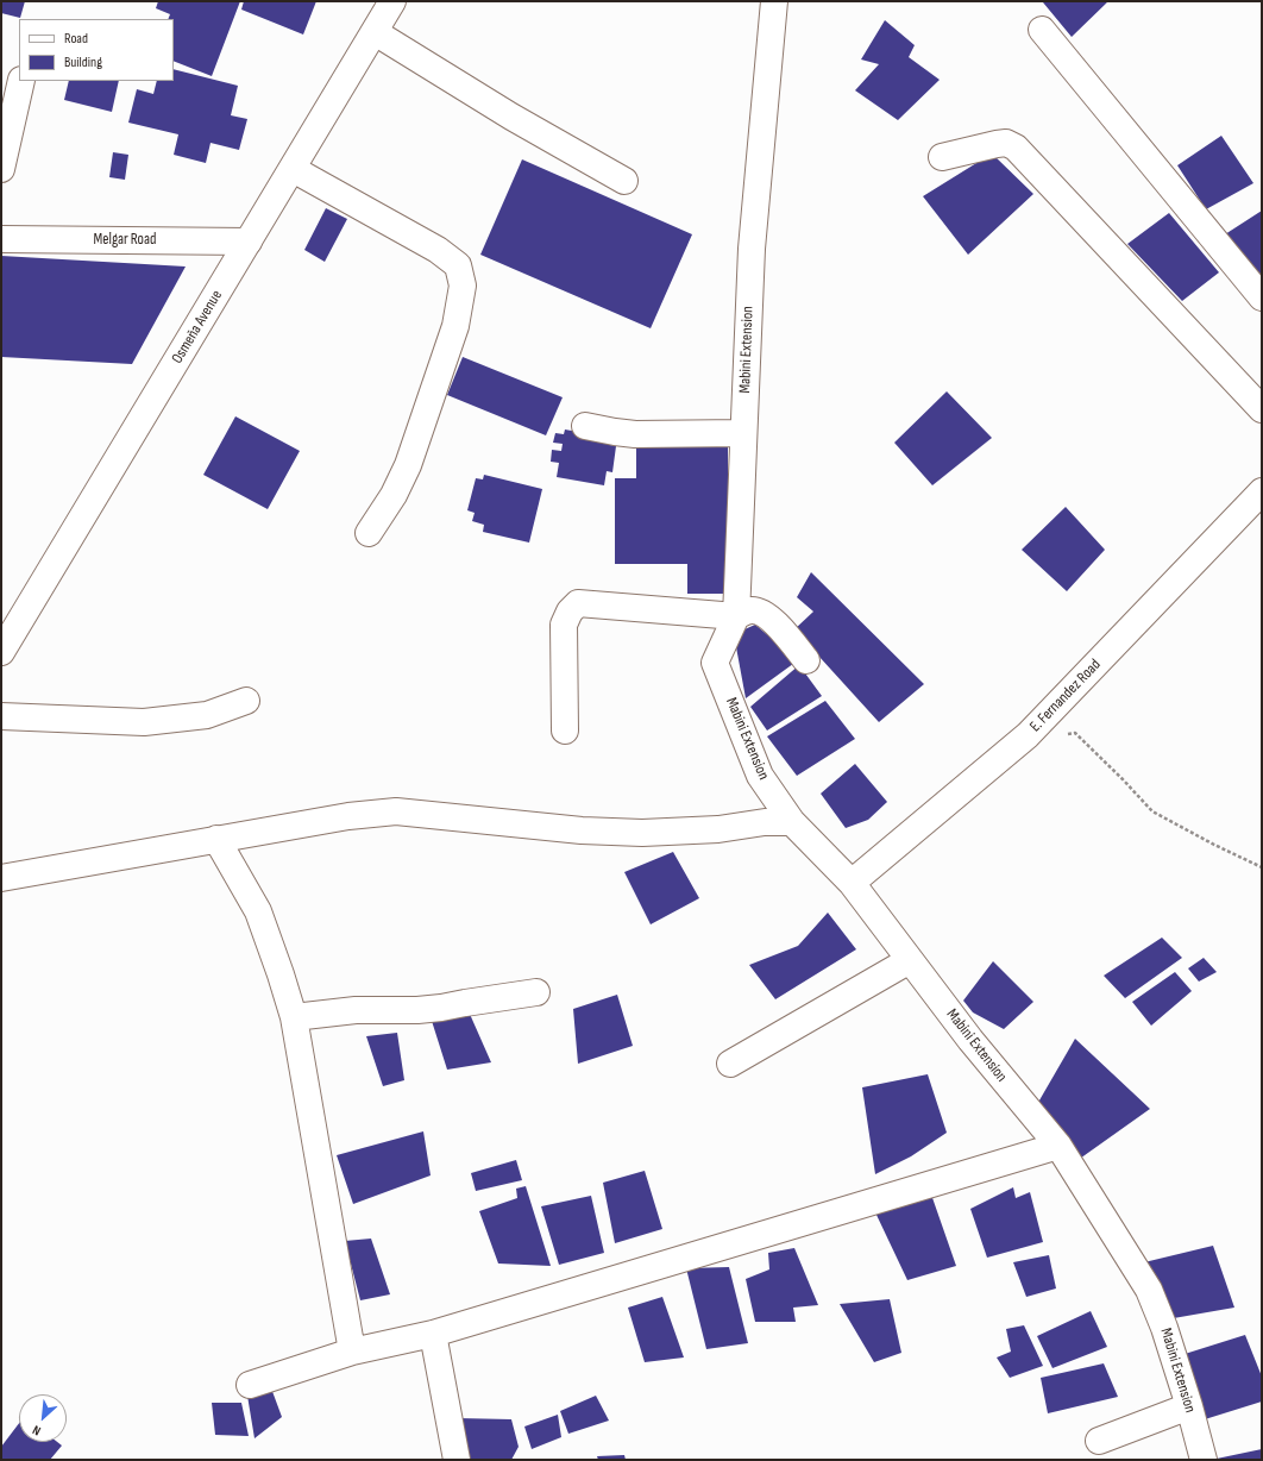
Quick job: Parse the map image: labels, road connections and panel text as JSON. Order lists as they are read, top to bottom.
{
  "streets": {
    "street": [
      "Melgar Road",
      "Osmeña Avenue",
      "Mabini Extension",
      "E. Fernandez Road"
    ]
  },
  "crossings": [
    ["Melgar Road", "Osmeña Avenue"],
    ["Mabini Extension", "E. Fernandez Road"]
  ],
  "legend": ["Road", "Building"],
  "north": "bottom left"
}
